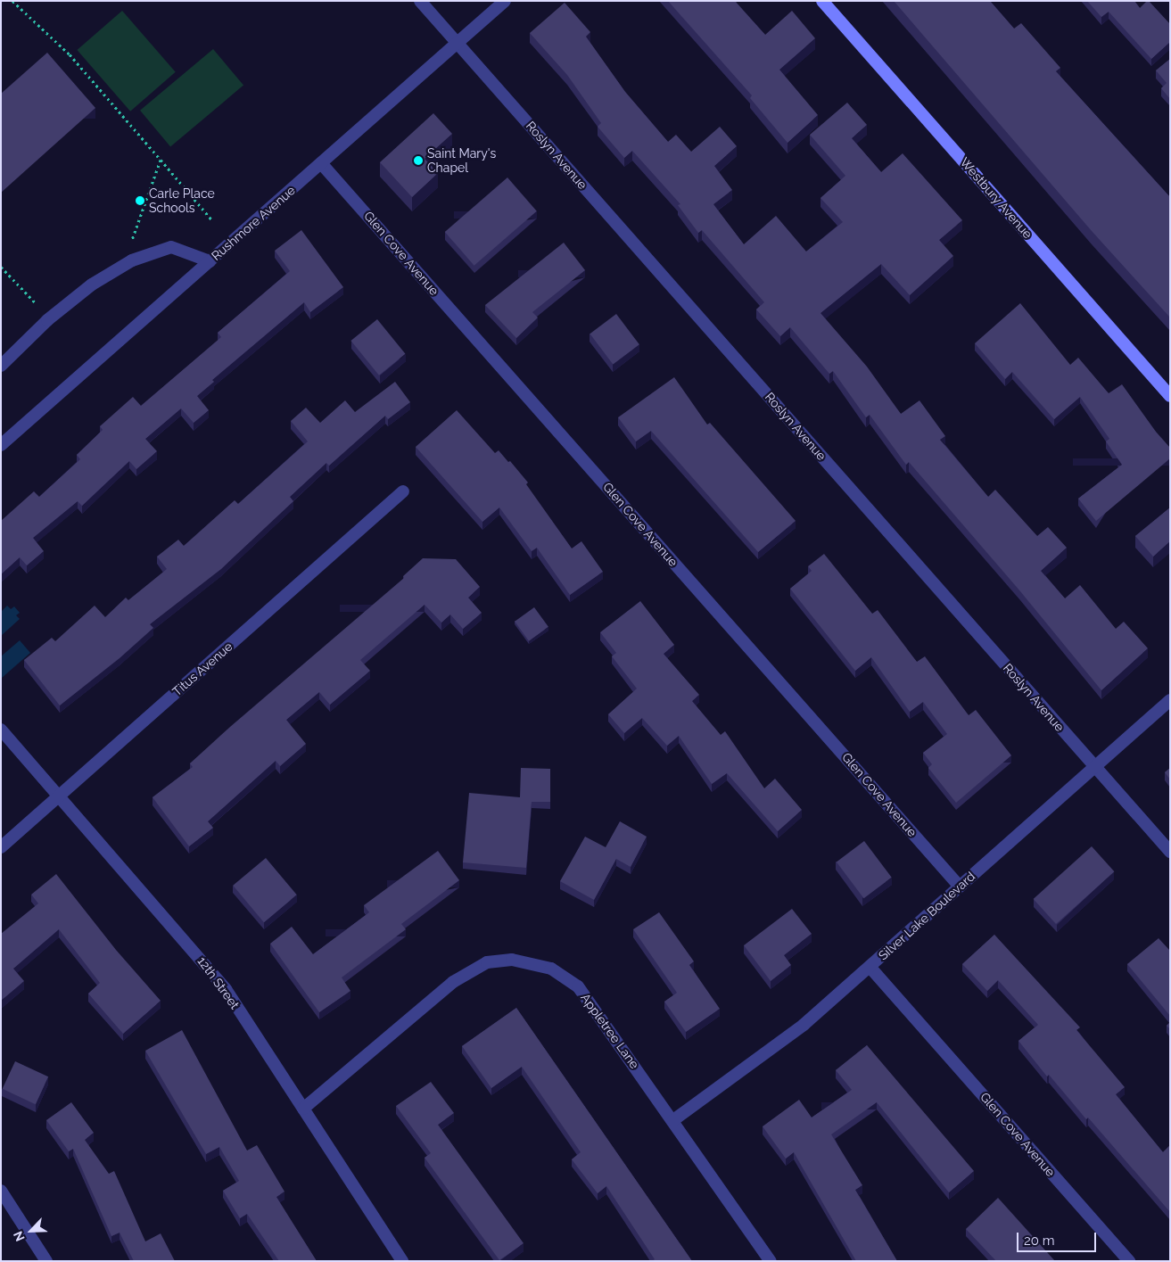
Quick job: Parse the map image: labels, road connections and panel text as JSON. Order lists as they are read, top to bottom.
{
  "streets": {
    "main road": ["Westbury Avenue"],
    "street": [
      "Roslyn Avenue",
      "Rushmore Avenue",
      "Glen Cove Avenue",
      "Titus Avenue",
      "Silver Lake Boulevard",
      "12th Street",
      "Appletree Lane"
    ]
  },
  "crossings": [
    ["Roslyn Avenue", "Rushmore Avenue"],
    ["Roslyn Avenue", "Silver Lake Boulevard"],
    ["Rushmore Avenue", "Glen Cove Avenue"],
    ["Glen Cove Avenue", "Silver Lake Boulevard"],
    ["Titus Avenue", "12th Street"],
    ["Silver Lake Boulevard", "Appletree Lane"],
    ["12th Street", "Appletree Lane"]
  ],
  "places": ["Saint Mary's Chapel", "Carle Place Schools"],
  "scale_bar": "20 m",
  "north": "bottom left"
}
